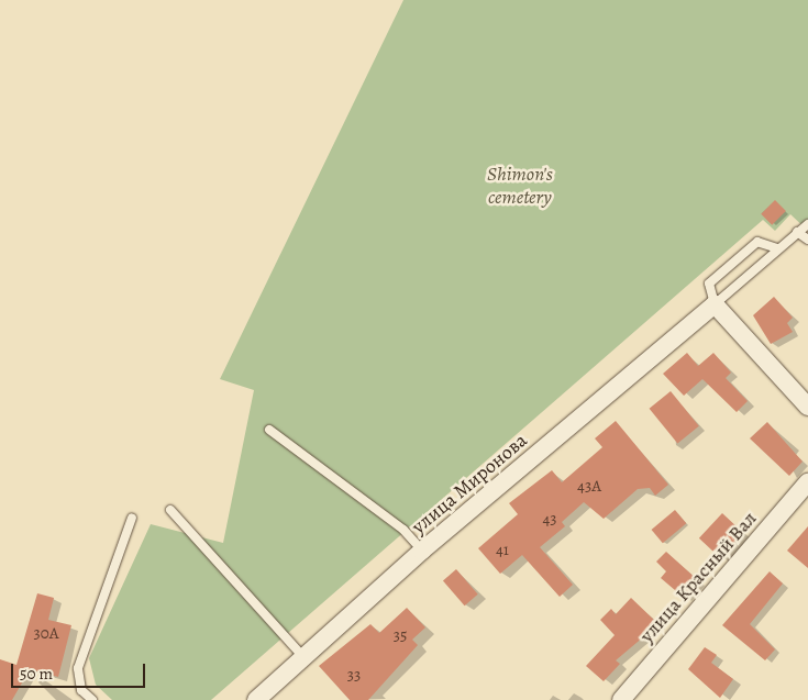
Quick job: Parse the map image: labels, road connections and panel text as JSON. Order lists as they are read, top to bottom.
{
  "streets": {
    "street": ["улица Миронова", "улица Красный Вал"]
  },
  "parks": ["Shimon's cemetery"],
  "house_numbers": [
    "43А",
    "43",
    "41",
    "30А",
    "35",
    "33"
  ],
  "scale_bar": "50 m"
}
